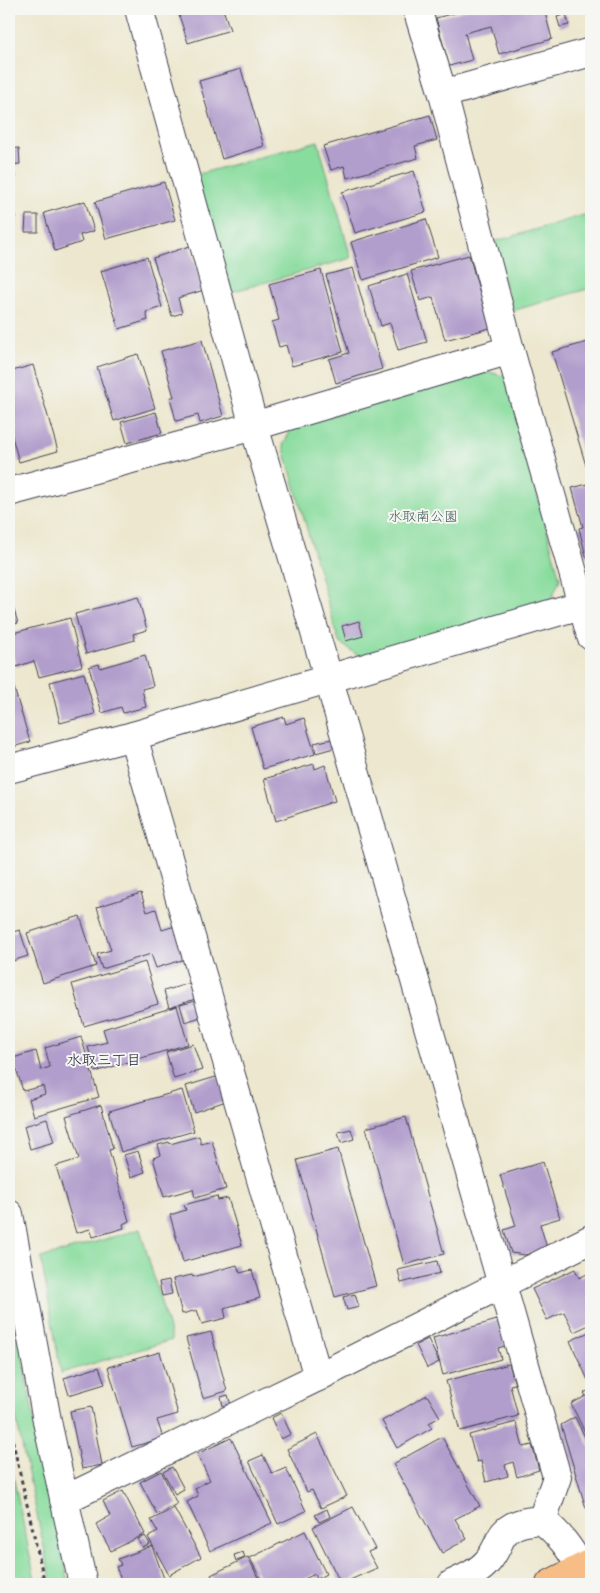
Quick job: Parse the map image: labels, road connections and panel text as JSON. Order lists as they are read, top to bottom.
{
  "districts": ["水取三丁目"],
  "parks": ["水取南公園"]
}
